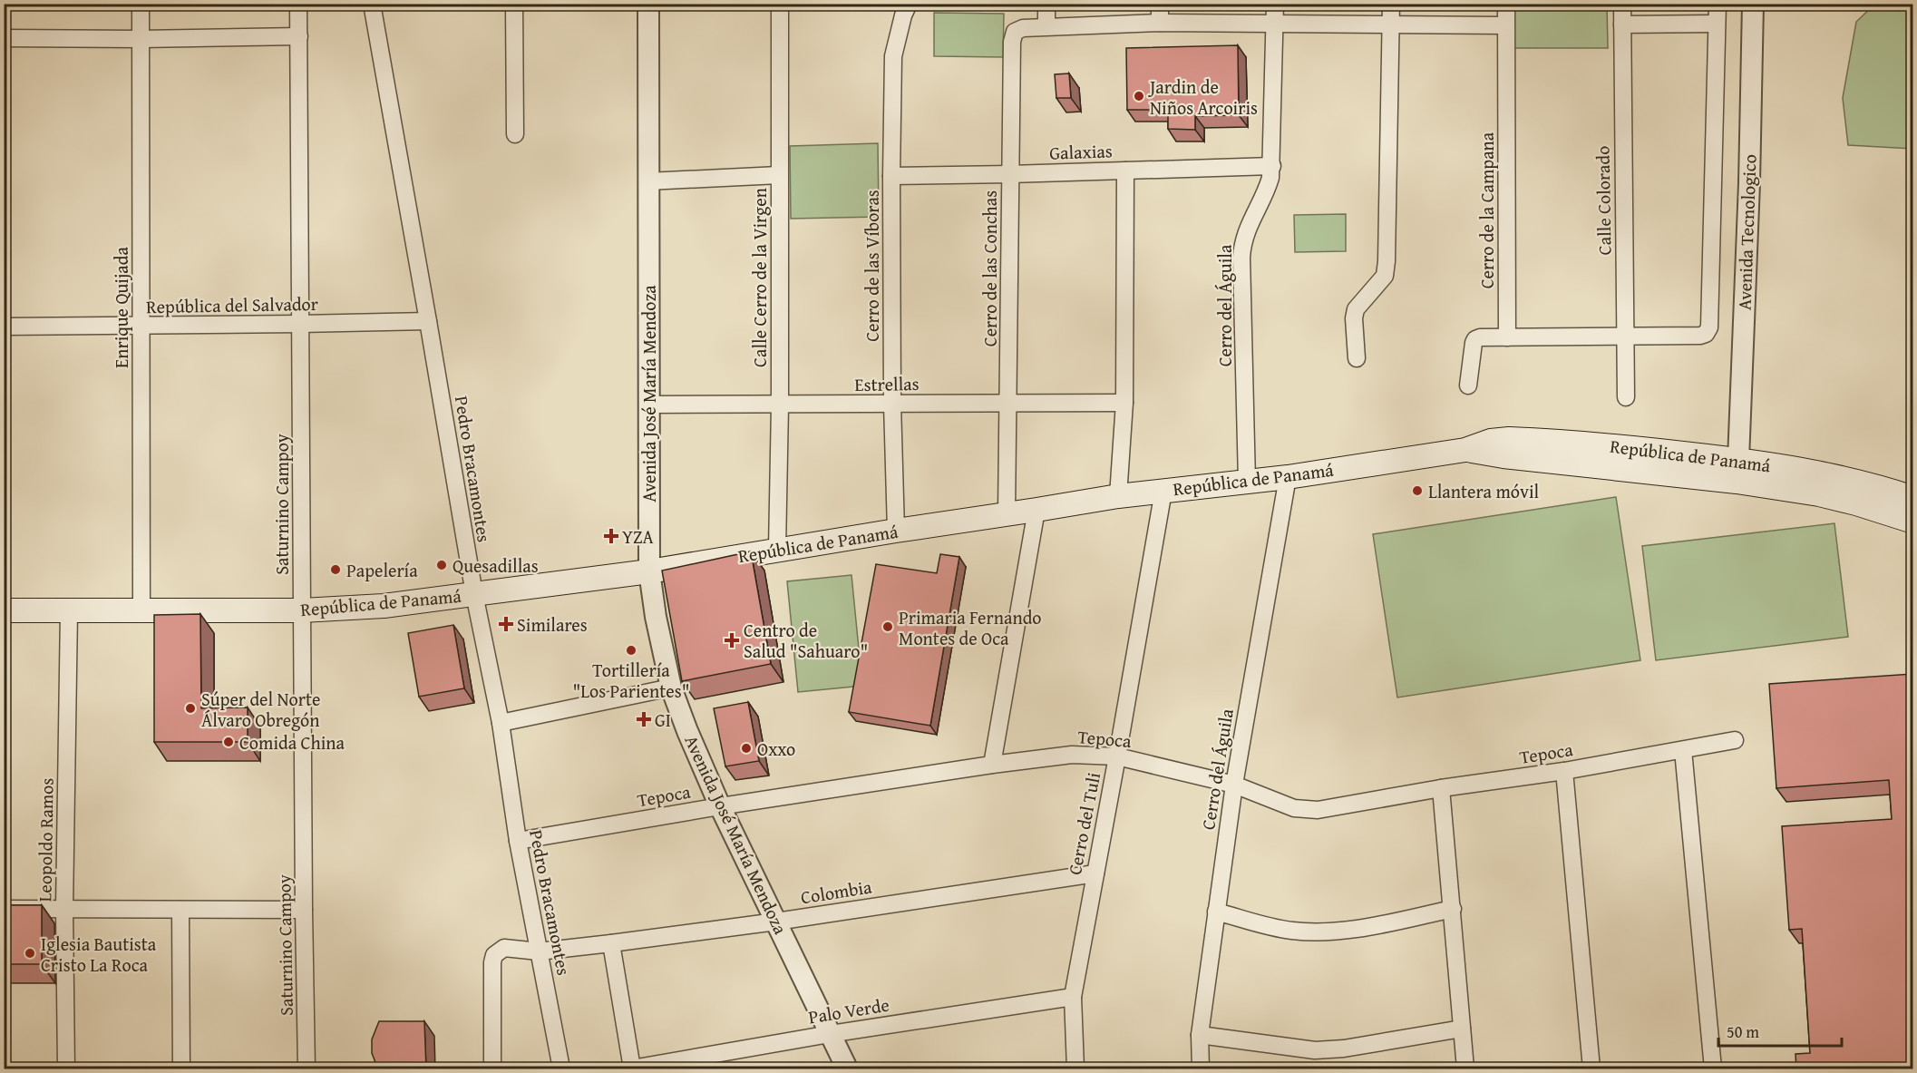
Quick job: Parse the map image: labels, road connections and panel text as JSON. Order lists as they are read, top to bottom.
{
  "streets": {
    "main road": ["República de Panamá"],
    "street": [
      "Galaxias",
      "Calle Colorado",
      "Cerro de la Campana",
      "Avenida Tecnologico",
      "Cerro de las Víboras",
      "Cerro de las Conchas",
      "Calle Cerro de la Virgen",
      "República del Salvador",
      "Cerro del Águila",
      "Enrique Quijada",
      "Estrellas",
      "Avenida José María Mendoza",
      "Pedro Bracamontes",
      "Saturnino Campoy",
      "Tepoca",
      "Cerro del Tuli",
      "Leopoldo Ramos",
      "Colombia",
      "Palo Verde"
    ]
  },
  "crossings": [
    ["Galaxias", "Cerro de las Víboras"],
    ["Galaxias", "Cerro de las Conchas"],
    ["Galaxias", "Cerro del Águila"],
    ["Avenida Tecnologico", "República de Panamá"],
    ["Cerro de las Víboras", "Estrellas"],
    ["Cerro de las Víboras", "República de Panamá"],
    ["Cerro de las Conchas", "Estrellas"],
    ["Cerro de las Conchas", "República de Panamá"],
    ["Calle Cerro de la Virgen", "Estrellas"],
    ["Calle Cerro de la Virgen", "República de Panamá"],
    ["República del Salvador", "Enrique Quijada"],
    ["República del Salvador", "Pedro Bracamontes"],
    ["República del Salvador", "Saturnino Campoy"],
    ["Cerro del Águila", "República de Panamá"],
    ["Cerro del Águila", "Tepoca"],
    ["Enrique Quijada", "República de Panamá"],
    ["Estrellas", "Avenida José María Mendoza"],
    ["Avenida José María Mendoza", "República de Panamá"],
    ["Avenida José María Mendoza", "Tepoca"],
    ["Avenida José María Mendoza", "Colombia"],
    ["Avenida José María Mendoza", "Palo Verde"],
    ["República de Panamá", "Pedro Bracamontes"],
    ["República de Panamá", "Saturnino Campoy"],
    ["República de Panamá", "Cerro del Tuli"],
    ["República de Panamá", "Leopoldo Ramos"],
    ["Pedro Bracamontes", "Tepoca"],
    ["Pedro Bracamontes", "Colombia"],
    ["Tepoca", "Cerro del Tuli"],
    ["Cerro del Tuli", "Colombia"],
    ["Cerro del Tuli", "Palo Verde"]
  ],
  "places": {
    "other": [
      "Jardin de Niños Arcoiris",
      "Llantera móvil",
      "Quesadillas",
      "Papelería",
      "Primaria Fernando Montes de Oca",
      "Tortillería \"Los Parientes\"",
      "Súper del Norte Álvaro Obregón",
      "Comida China",
      "Oxxo",
      "Iglesia Bautista Cristo La Roca"
    ],
    "health": [
      "YZA",
      "Similares",
      "Centro de Salud \"Sahuaro\"",
      "GI"
    ]
  },
  "scale_bar": "50 m"
}
